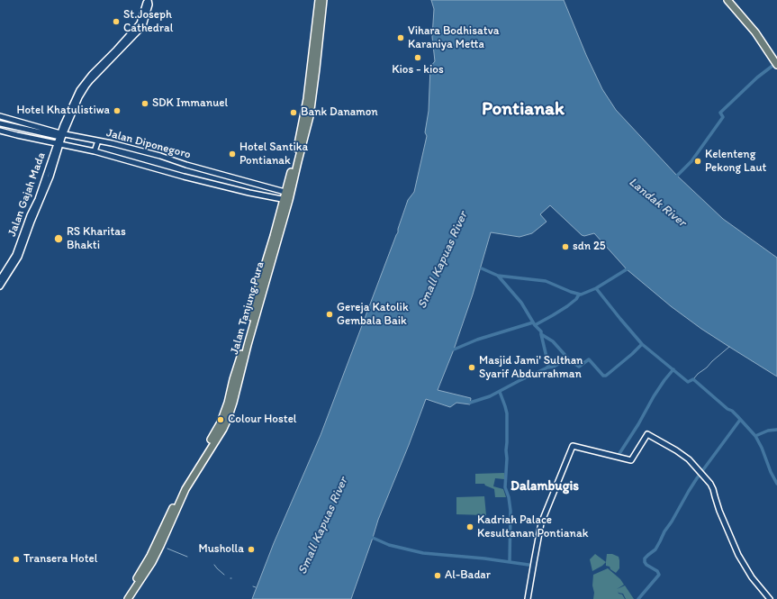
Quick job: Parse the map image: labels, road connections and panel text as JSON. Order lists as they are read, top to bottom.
{
  "streets": {
    "highway": ["Jalan Tanjung Pura"],
    "street": ["Jalan Diponegoro", "Jalan Gajah Mada"]
  },
  "crossings": [
    ["Jalan Diponegoro", "Jalan Gajah Mada"],
    ["Jalan Diponegoro", "Jalan Tanjung Pura"]
  ],
  "districts": ["Pontianak", "Dalambugis"],
  "water": ["Landak River", "Small Kapuas River"],
  "places": [
    "St.Joseph Cathedral",
    "Vihara Bodhisatva Karaniya Metta",
    "Kios - kios",
    "SDK Immanuel",
    "Hotel Khatulistiwa",
    "Bank Danamon",
    "Hotel Santika Pontianak",
    "Kelenteng Pekong Laut",
    "RS Kharitas Bhakti",
    "sdn 25",
    "Gereja Katolik Gembala Baik",
    "Masjid Jami' Sulthan Syarif Abdurrahman",
    "Colour Hostel",
    "Kadriah Palace Kesultanan Pontianak",
    "Musholla",
    "Transera Hotel",
    "Al-Badar"
  ]
}
